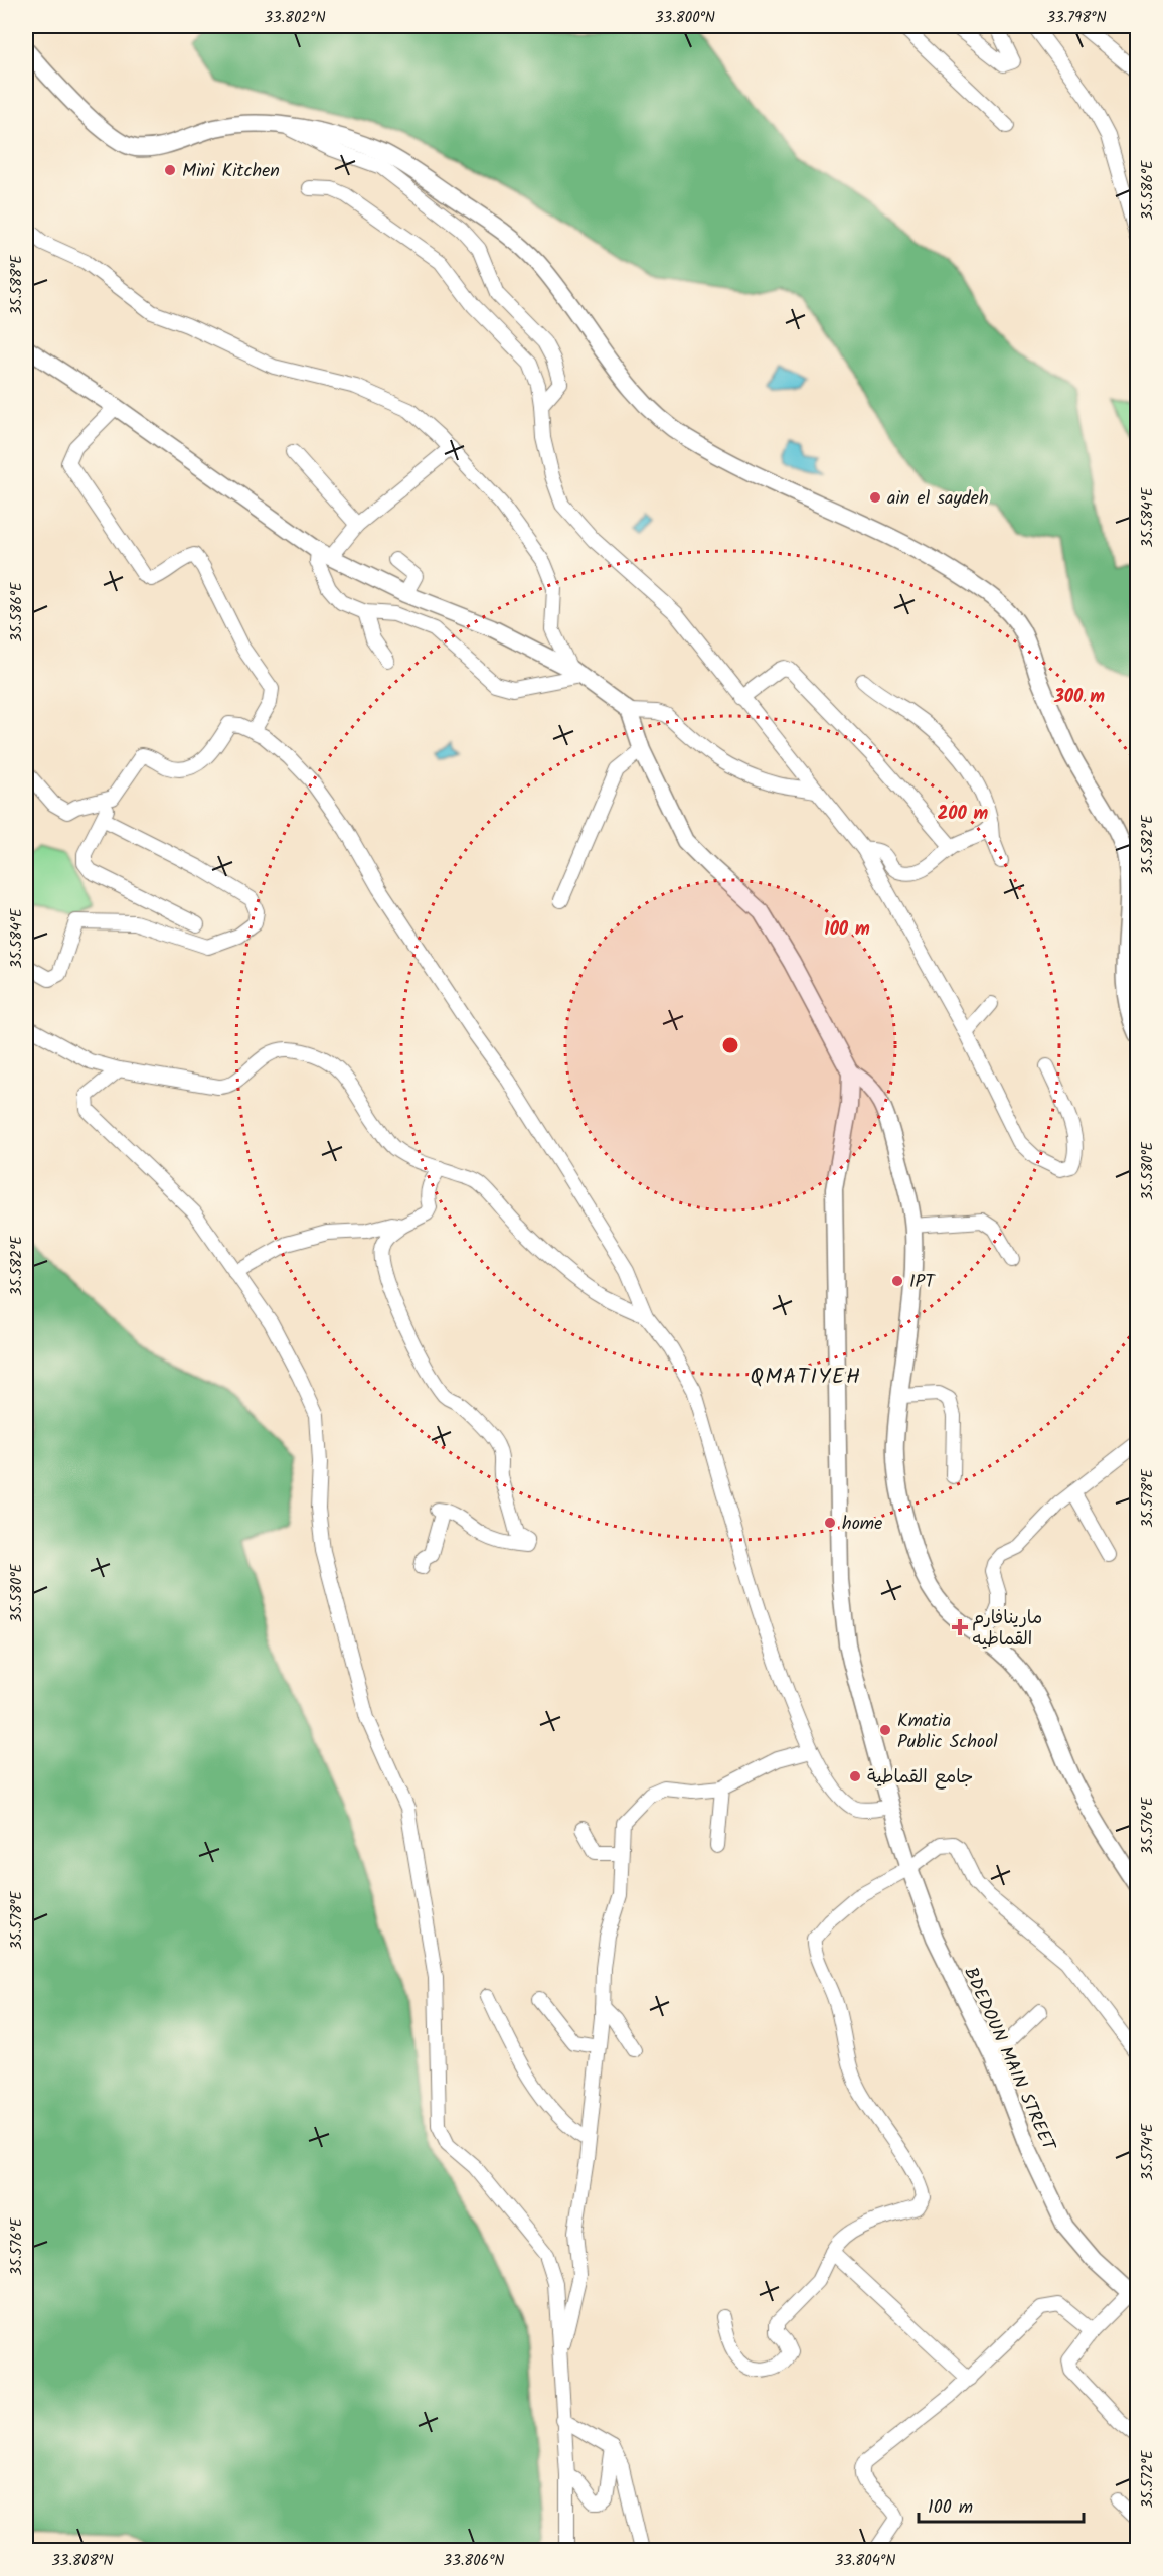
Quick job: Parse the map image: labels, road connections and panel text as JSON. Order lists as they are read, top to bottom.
{
  "streets": {
    "main road": ["BDEDOUN MAIN STREET"]
  },
  "districts": ["QMATIYEH"],
  "places": {
    "other": [
      "Mini Kitchen",
      "ain el saydeh",
      "IPT",
      "home",
      "Kmatia Public School",
      "جامع القماطية"
    ],
    "health": ["مارينافارم القماطيه"]
  },
  "scale_bar": "100 m",
  "coordinates": [
    "33.802°N",
    "33.800°N",
    "33.798°N",
    "35.586°E",
    "35.588°E",
    "35.584°E",
    "35.582°E",
    "35.580°E",
    "35.578°E",
    "35.576°E",
    "35.574°E",
    "35.572°E",
    "33.808°N",
    "33.806°N",
    "33.804°N"
  ],
  "rings": ["300 m", "200 m", "100 m"]
}
